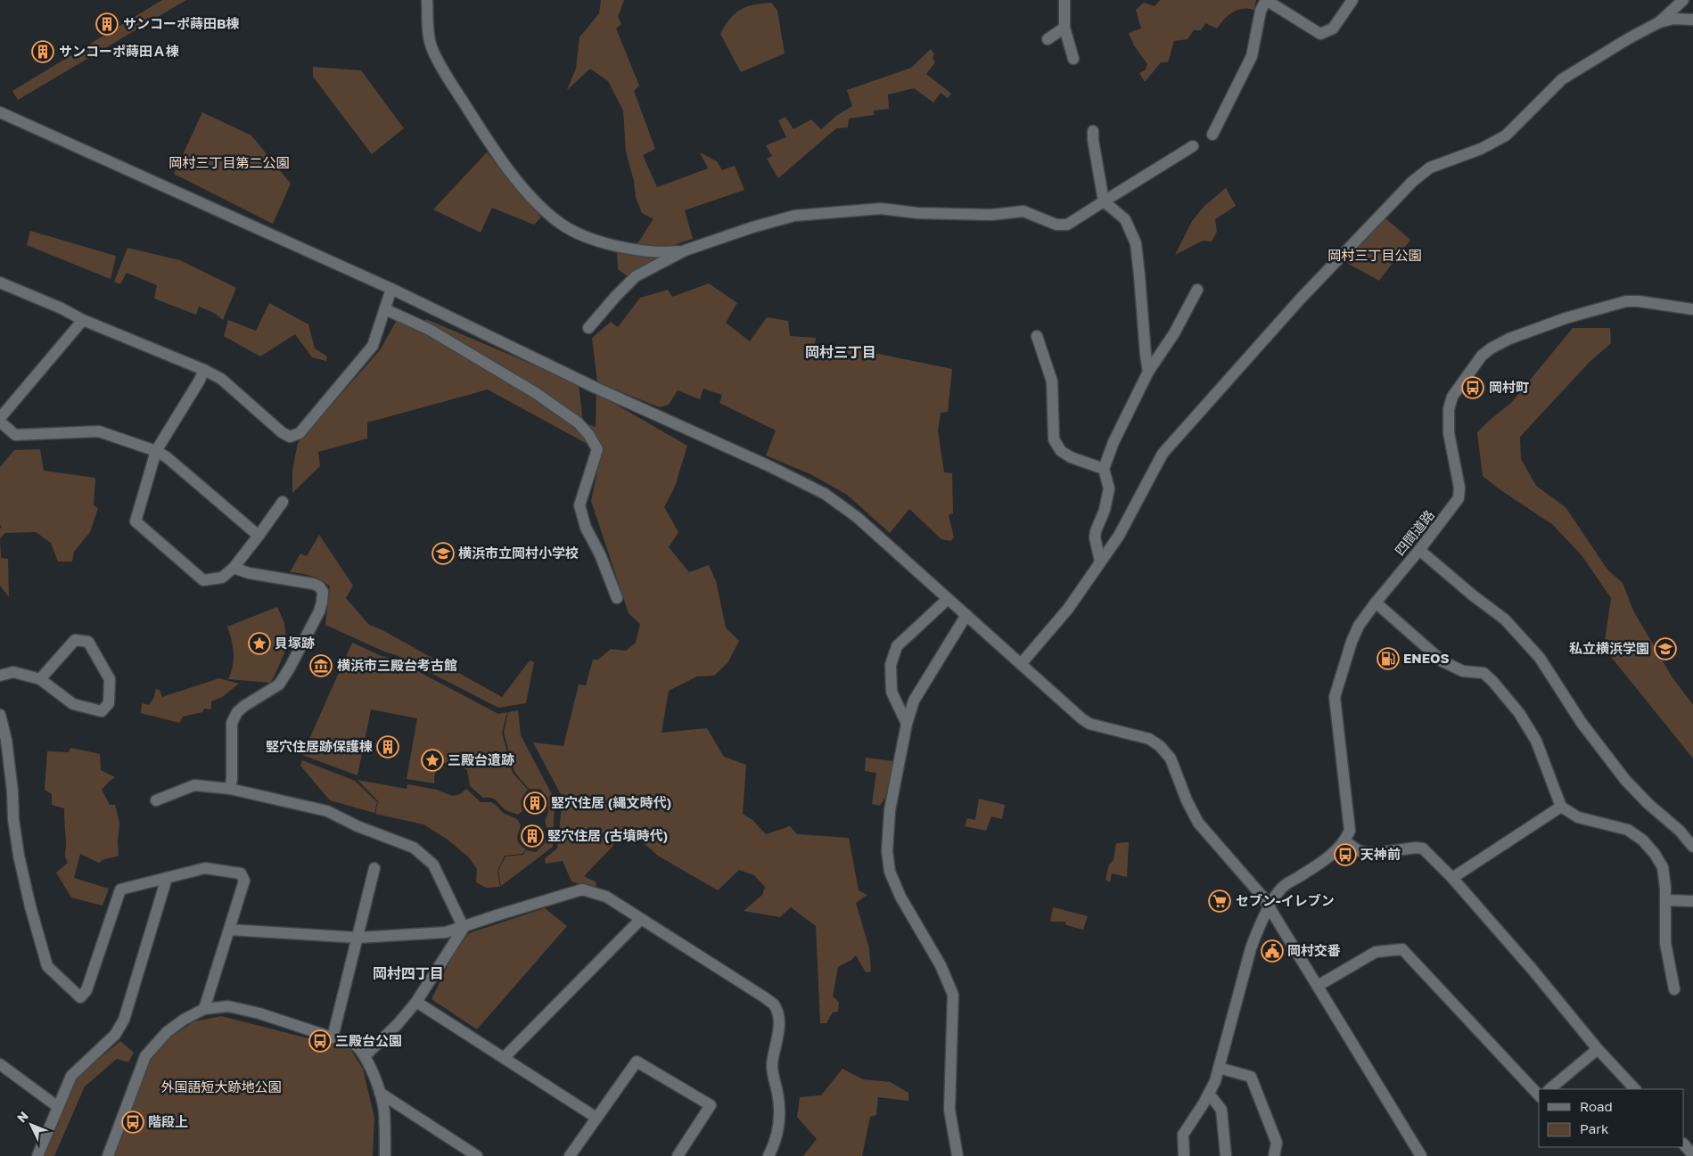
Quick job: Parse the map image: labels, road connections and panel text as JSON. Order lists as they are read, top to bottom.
{
  "streets": {
    "street": ["四間道路"]
  },
  "districts": ["岡村三丁目", "岡村四丁目"],
  "parks": ["岡村三丁目第二公園", "岡村三丁目公園", "外国語短大跡地公園"],
  "places": {
    "building": [
      "サンコーポ蒔田B棟",
      "サンコーポ蒔田Ａ棟",
      "竪穴住居跡保護棟",
      "竪穴住居 (縄文時代)",
      "竪穴住居 (古墳時代)"
    ],
    "bus stop": [
      "岡村町",
      "天神前",
      "三殿台公園",
      "階段上"
    ],
    "school or university": ["横浜市立岡村小学校", "私立横浜学園"],
    "place": ["貝塚跡", "三殿台遺跡"],
    "fuel station": ["ENEOS"],
    "museum": ["横浜市三殿台考古館"],
    "supermarket": ["セブン-イレブン"],
    "public building": ["岡村交番"]
  },
  "legend": ["Road", "Park"],
  "north": "top left"
}
